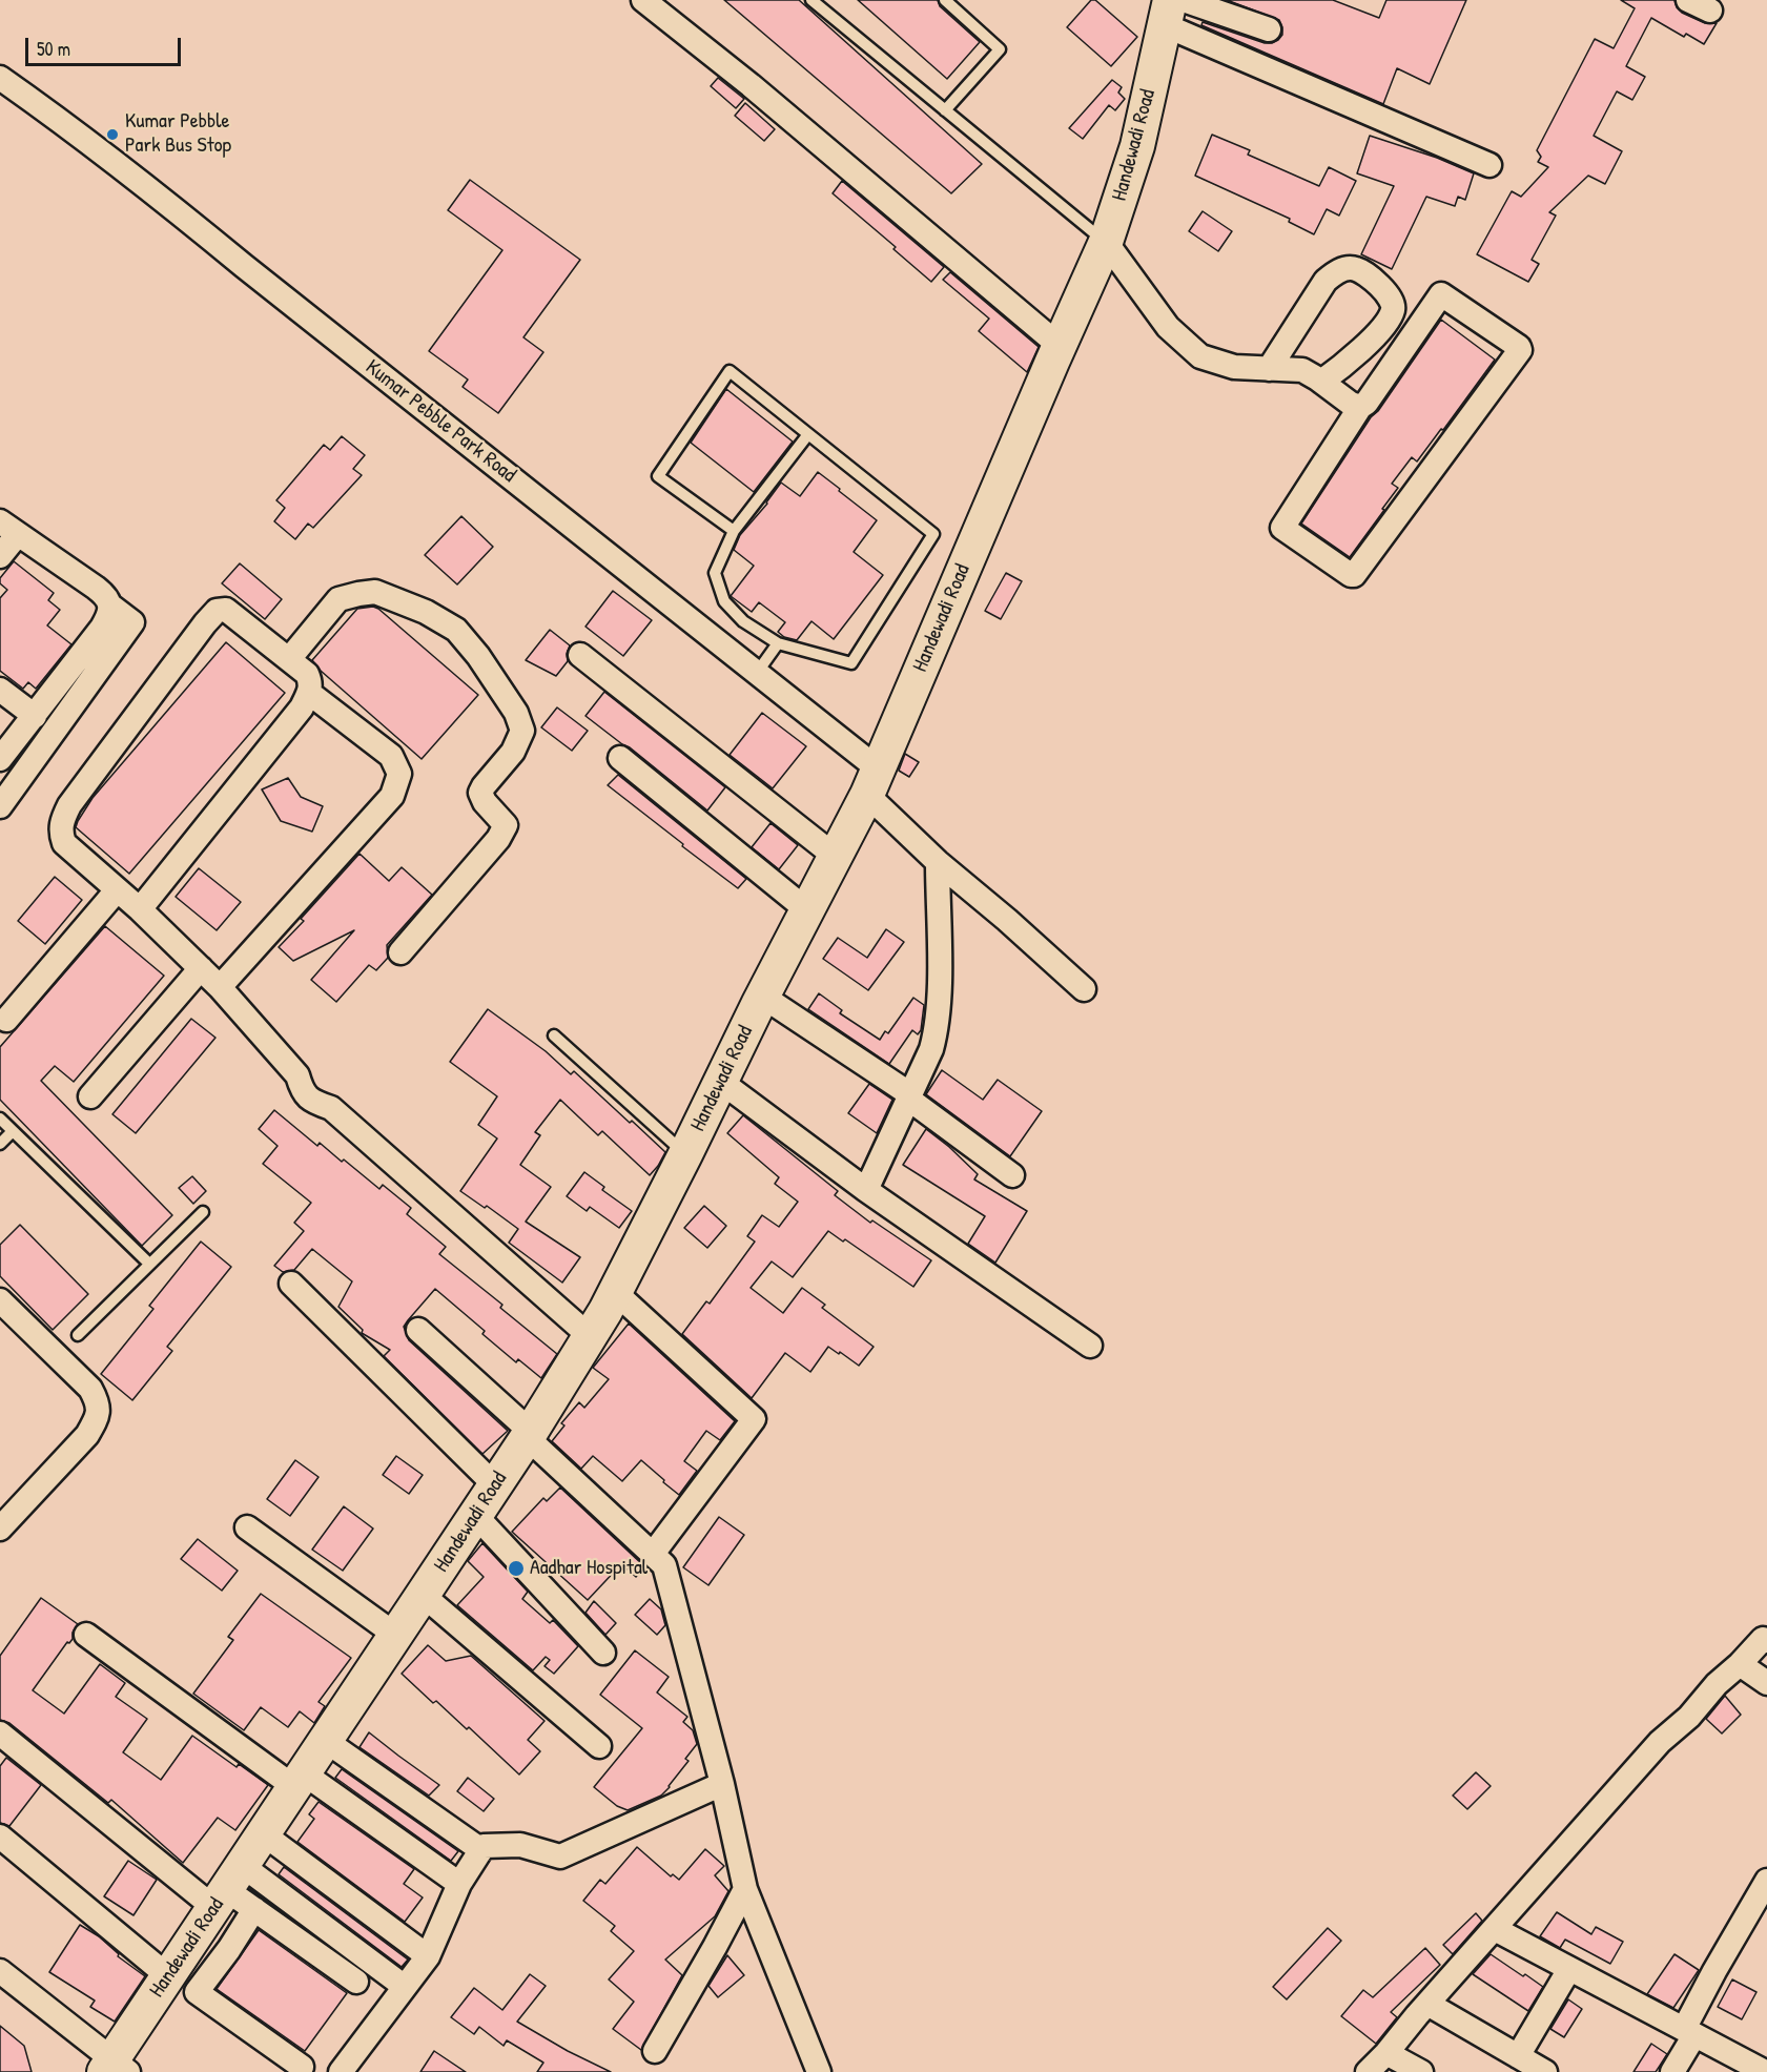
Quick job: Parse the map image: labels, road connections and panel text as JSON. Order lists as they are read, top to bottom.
{
  "streets": {
    "main road": ["Handewadi Road"],
    "street": ["Kumar Pebble Park Road"]
  },
  "crossings": [
    ["Handewadi Road", "Kumar Pebble Park Road"]
  ],
  "places": ["Kumar Pebble Park Bus Stop", "Aadhar Hospital"],
  "scale_bar": "50 m"
}
